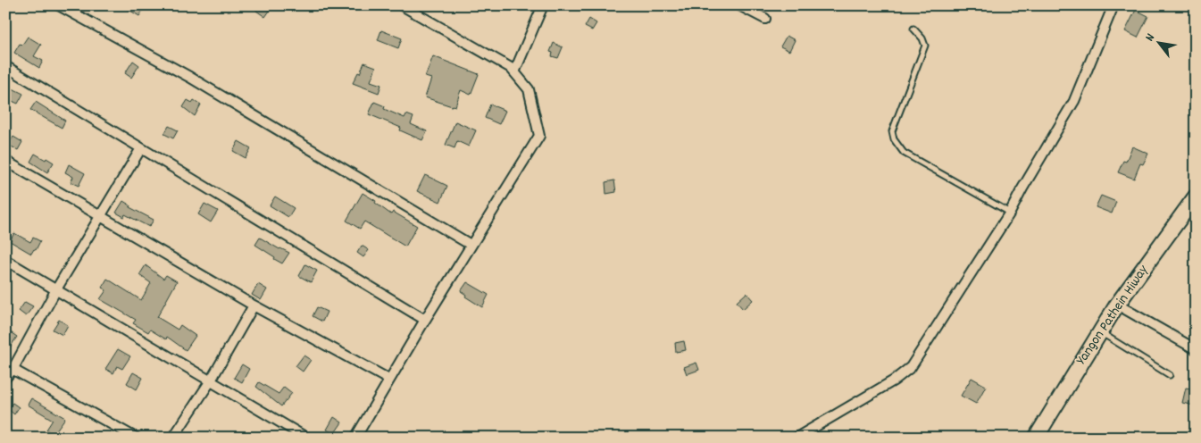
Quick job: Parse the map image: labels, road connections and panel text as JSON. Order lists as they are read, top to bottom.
{
  "streets": {
    "highway": ["Yangon Pathein Hiway"]
  },
  "north": "top left"
}
